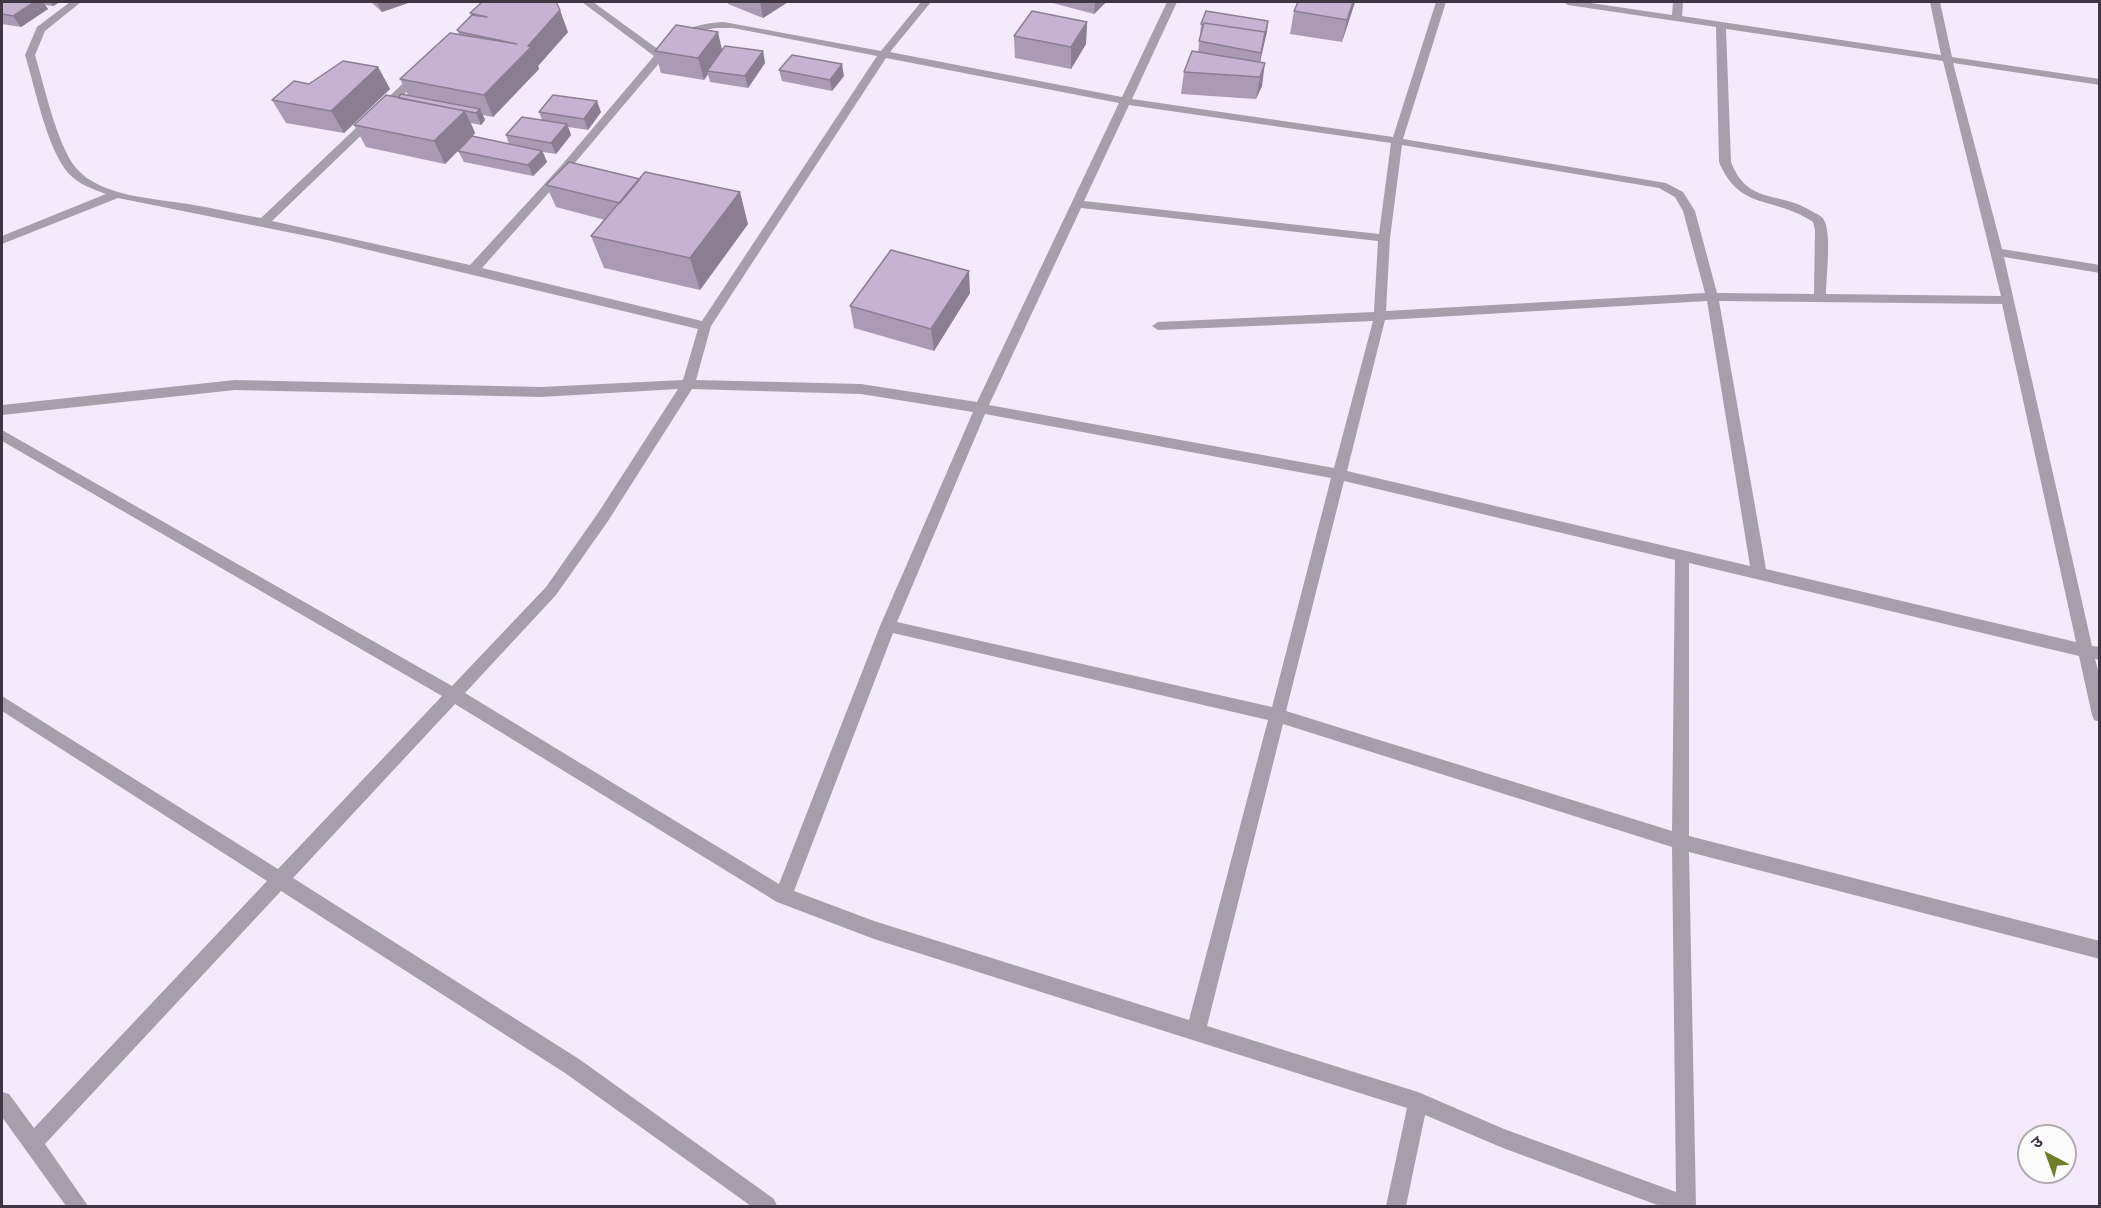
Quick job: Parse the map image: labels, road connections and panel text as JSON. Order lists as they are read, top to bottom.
{
  "north": "top left"
}
